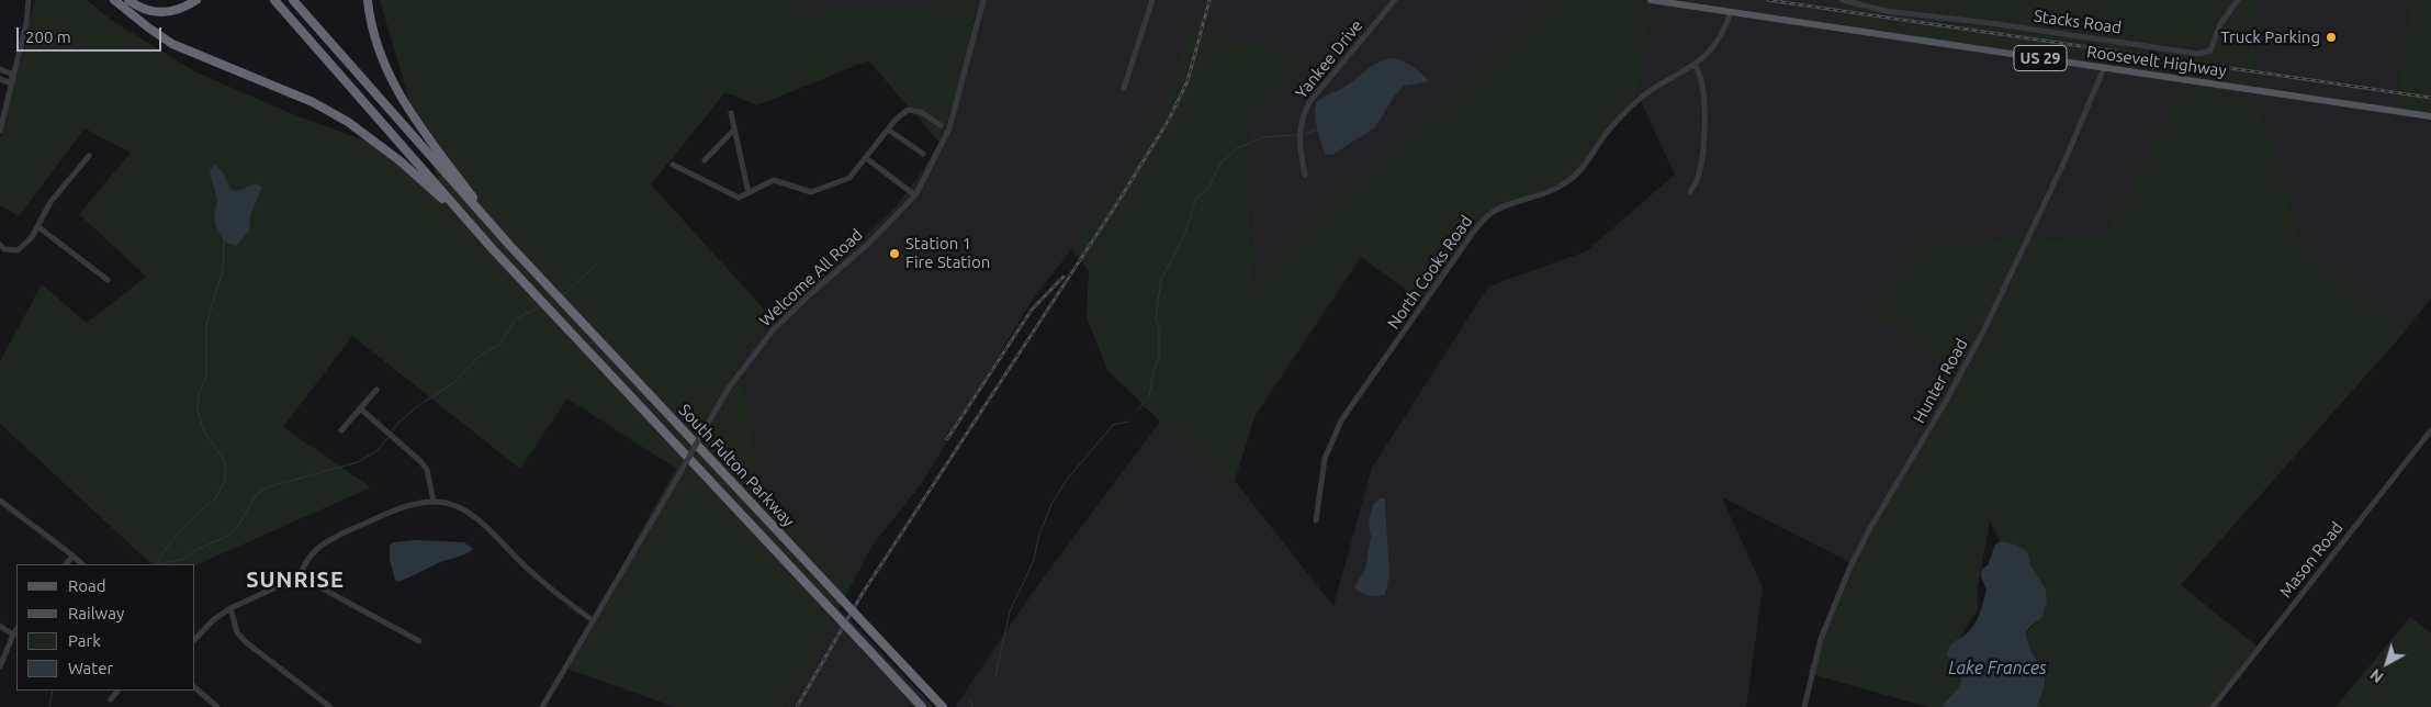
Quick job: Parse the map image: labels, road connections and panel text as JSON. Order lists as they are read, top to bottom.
{
  "streets": {
    "highway": ["South Fulton Parkway"],
    "main road": ["US 29", "Roosevelt Highway"],
    "street": [
      "Stacks Road",
      "Yankee Drive",
      "North Cooks Road",
      "Welcome All Road",
      "Hunter Road",
      "Mason Road"
    ]
  },
  "crossings": [
    ["Roosevelt Highway", "North Cooks Road"],
    ["Roosevelt Highway", "Hunter Road"]
  ],
  "districts": ["SUNRISE"],
  "water": ["Lake Frances"],
  "places": ["Truck Parking", "Station 1 Fire Station"],
  "legend": [
    "Road",
    "Railway",
    "Park",
    "Water"
  ],
  "scale_bar": "200 m",
  "north": "bottom left"
}
